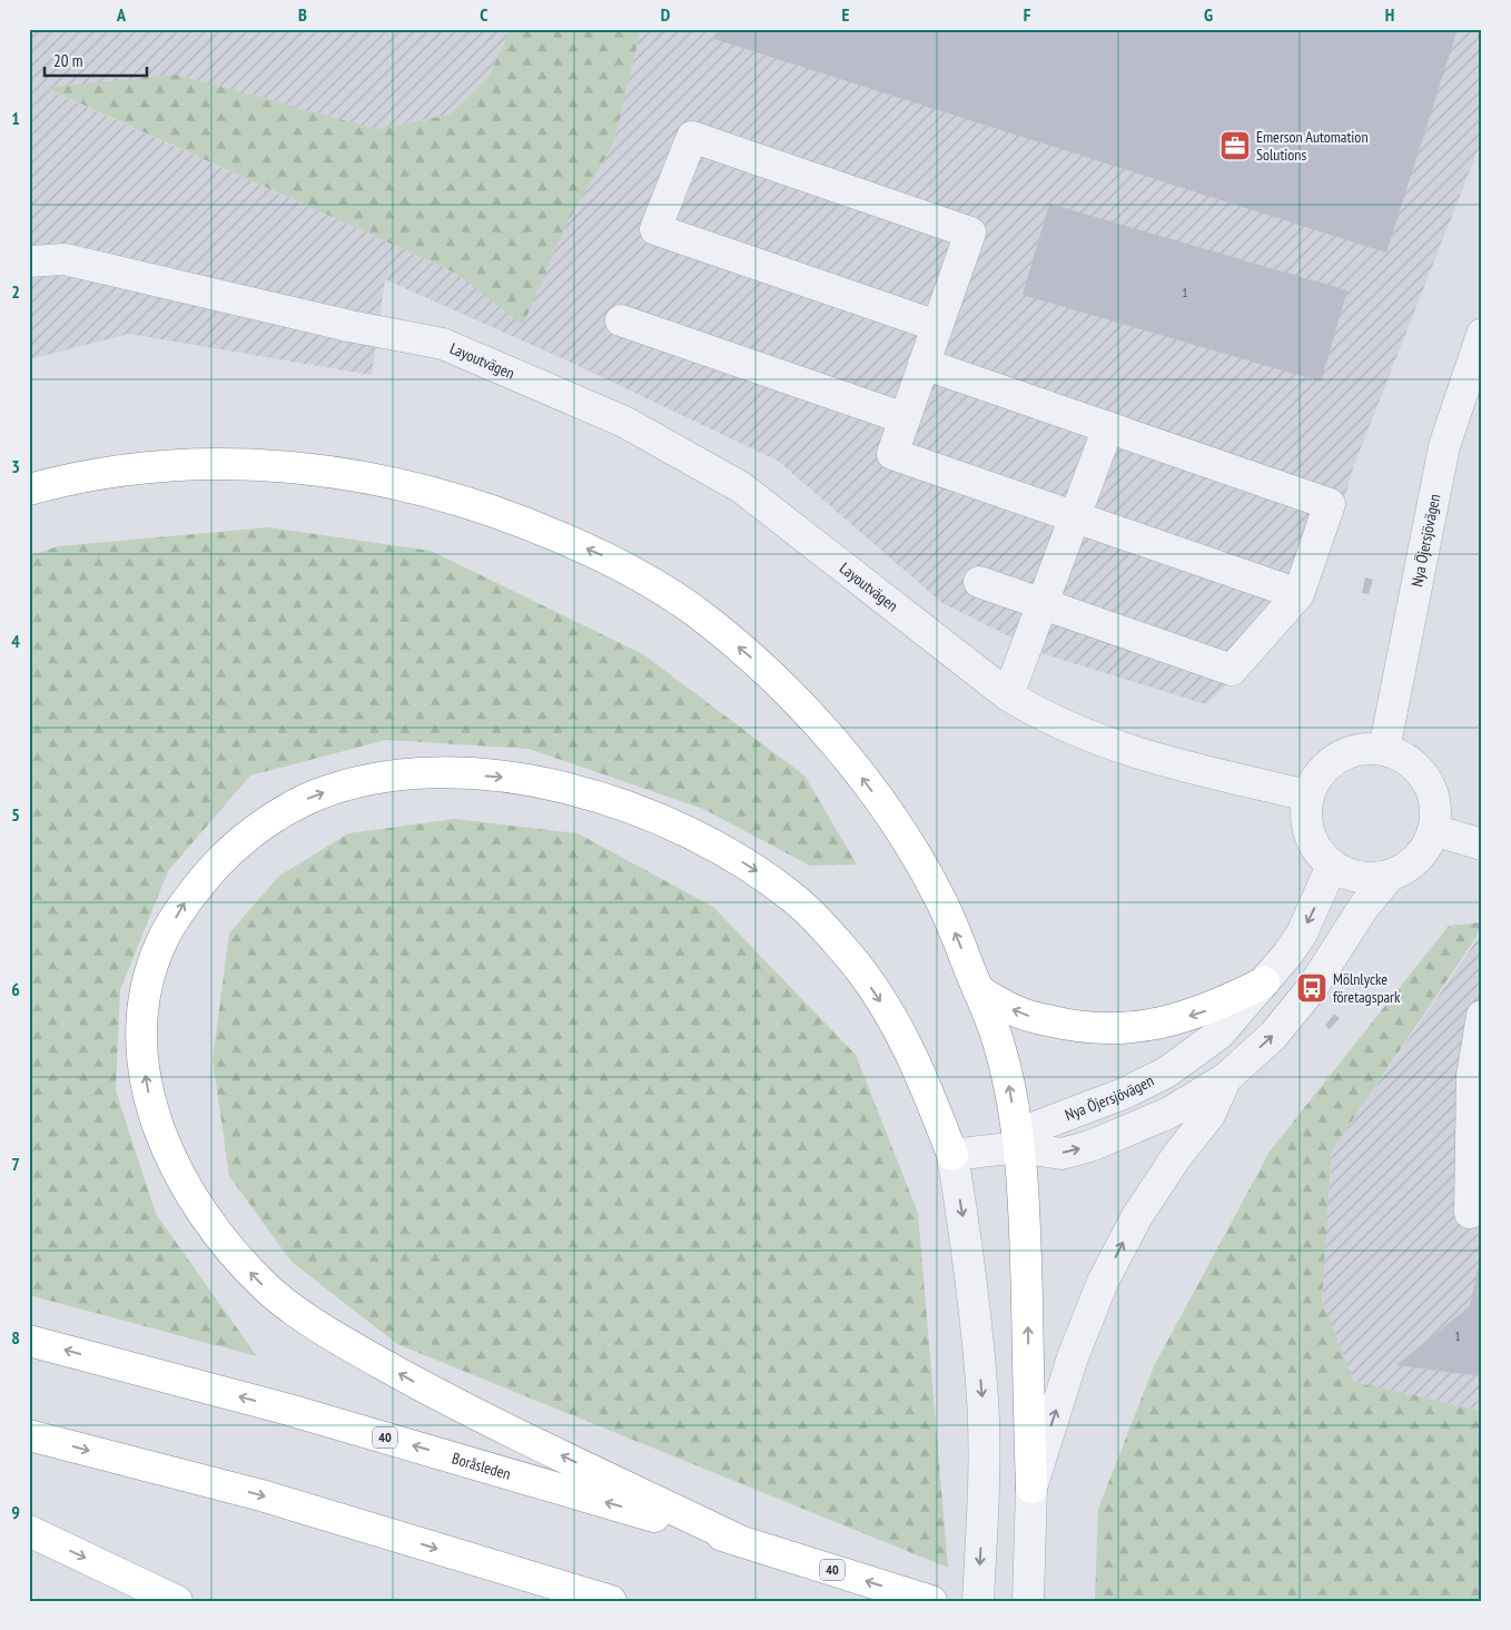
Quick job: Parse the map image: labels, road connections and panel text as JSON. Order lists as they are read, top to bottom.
{
  "streets": {
    "highway": ["40", "Boråsleden"],
    "street": ["Layoutvägen", "Nya Öjersjövägen"]
  },
  "crossings": [
    ["Layoutvägen", "Nya Öjersjövägen"]
  ],
  "places": {
    "office": ["Emerson Automation Solutions"],
    "bus stop": ["Mölnlycke företagspark"]
  },
  "house_numbers": ["1", "1"],
  "scale_bar": "20 m",
  "grid": {
    "columns": [
      "A",
      "B",
      "C",
      "D",
      "E",
      "F",
      "G",
      "H"
    ],
    "rows": [
      "1",
      "2",
      "3",
      "4",
      "5",
      "6",
      "7",
      "8",
      "9"
    ]
  }
}
